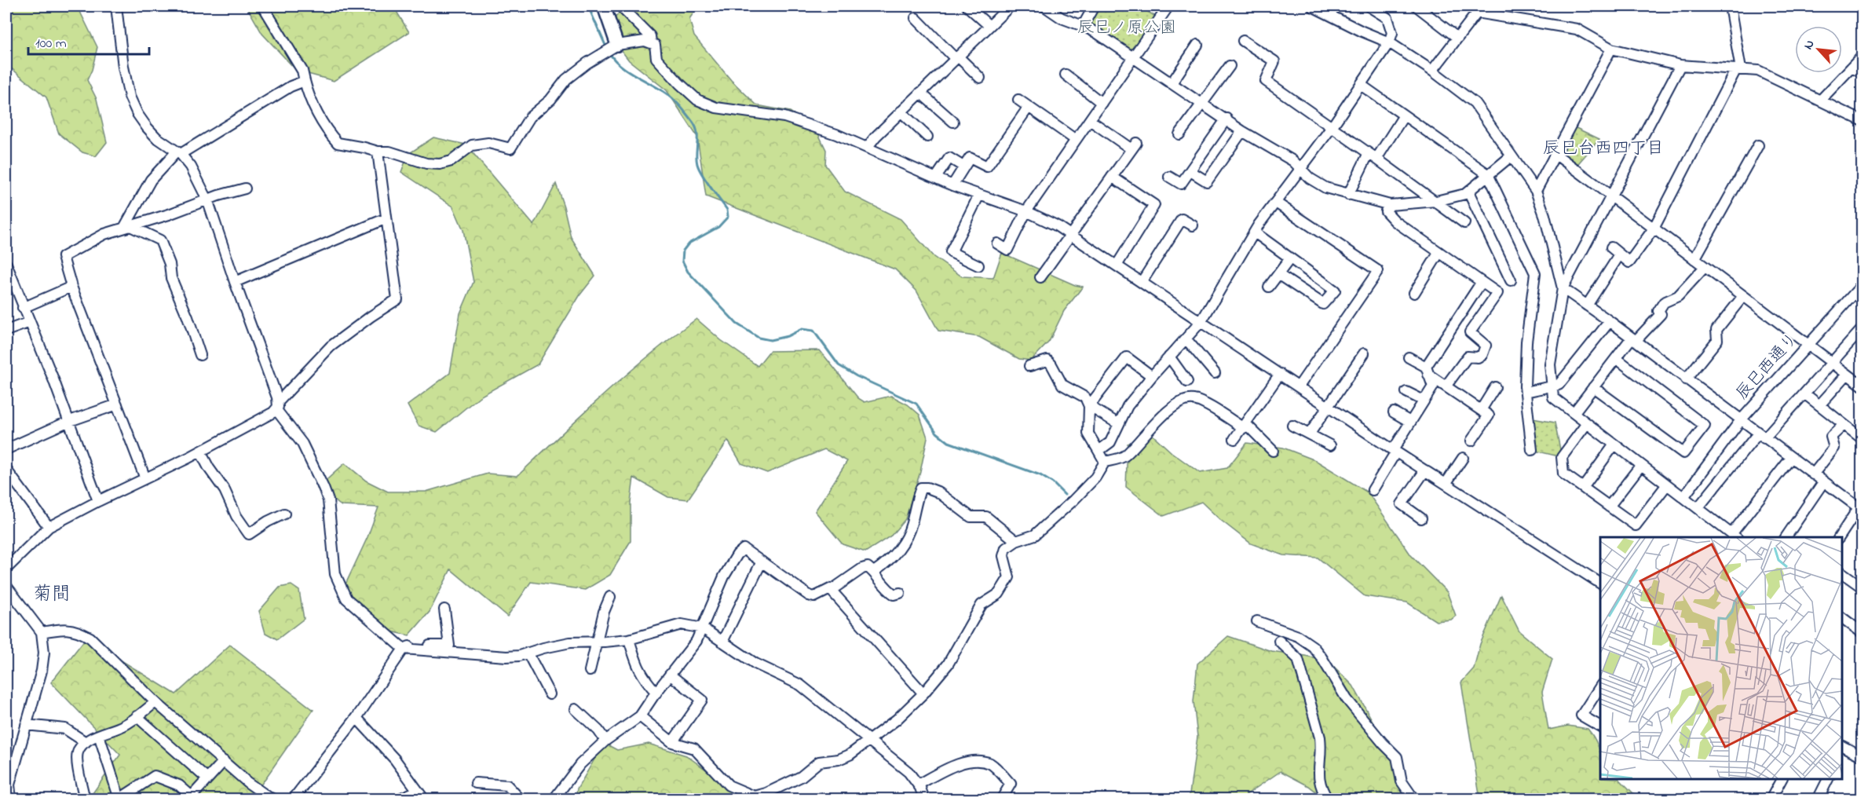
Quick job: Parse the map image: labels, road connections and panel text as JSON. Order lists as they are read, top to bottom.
{
  "streets": {
    "street": ["辰巳西通り"]
  },
  "districts": ["辰巳台西四丁目", "菊間"],
  "parks": ["辰巳ノ原公園"],
  "scale_bar": "100 m",
  "north": "top left"
}
